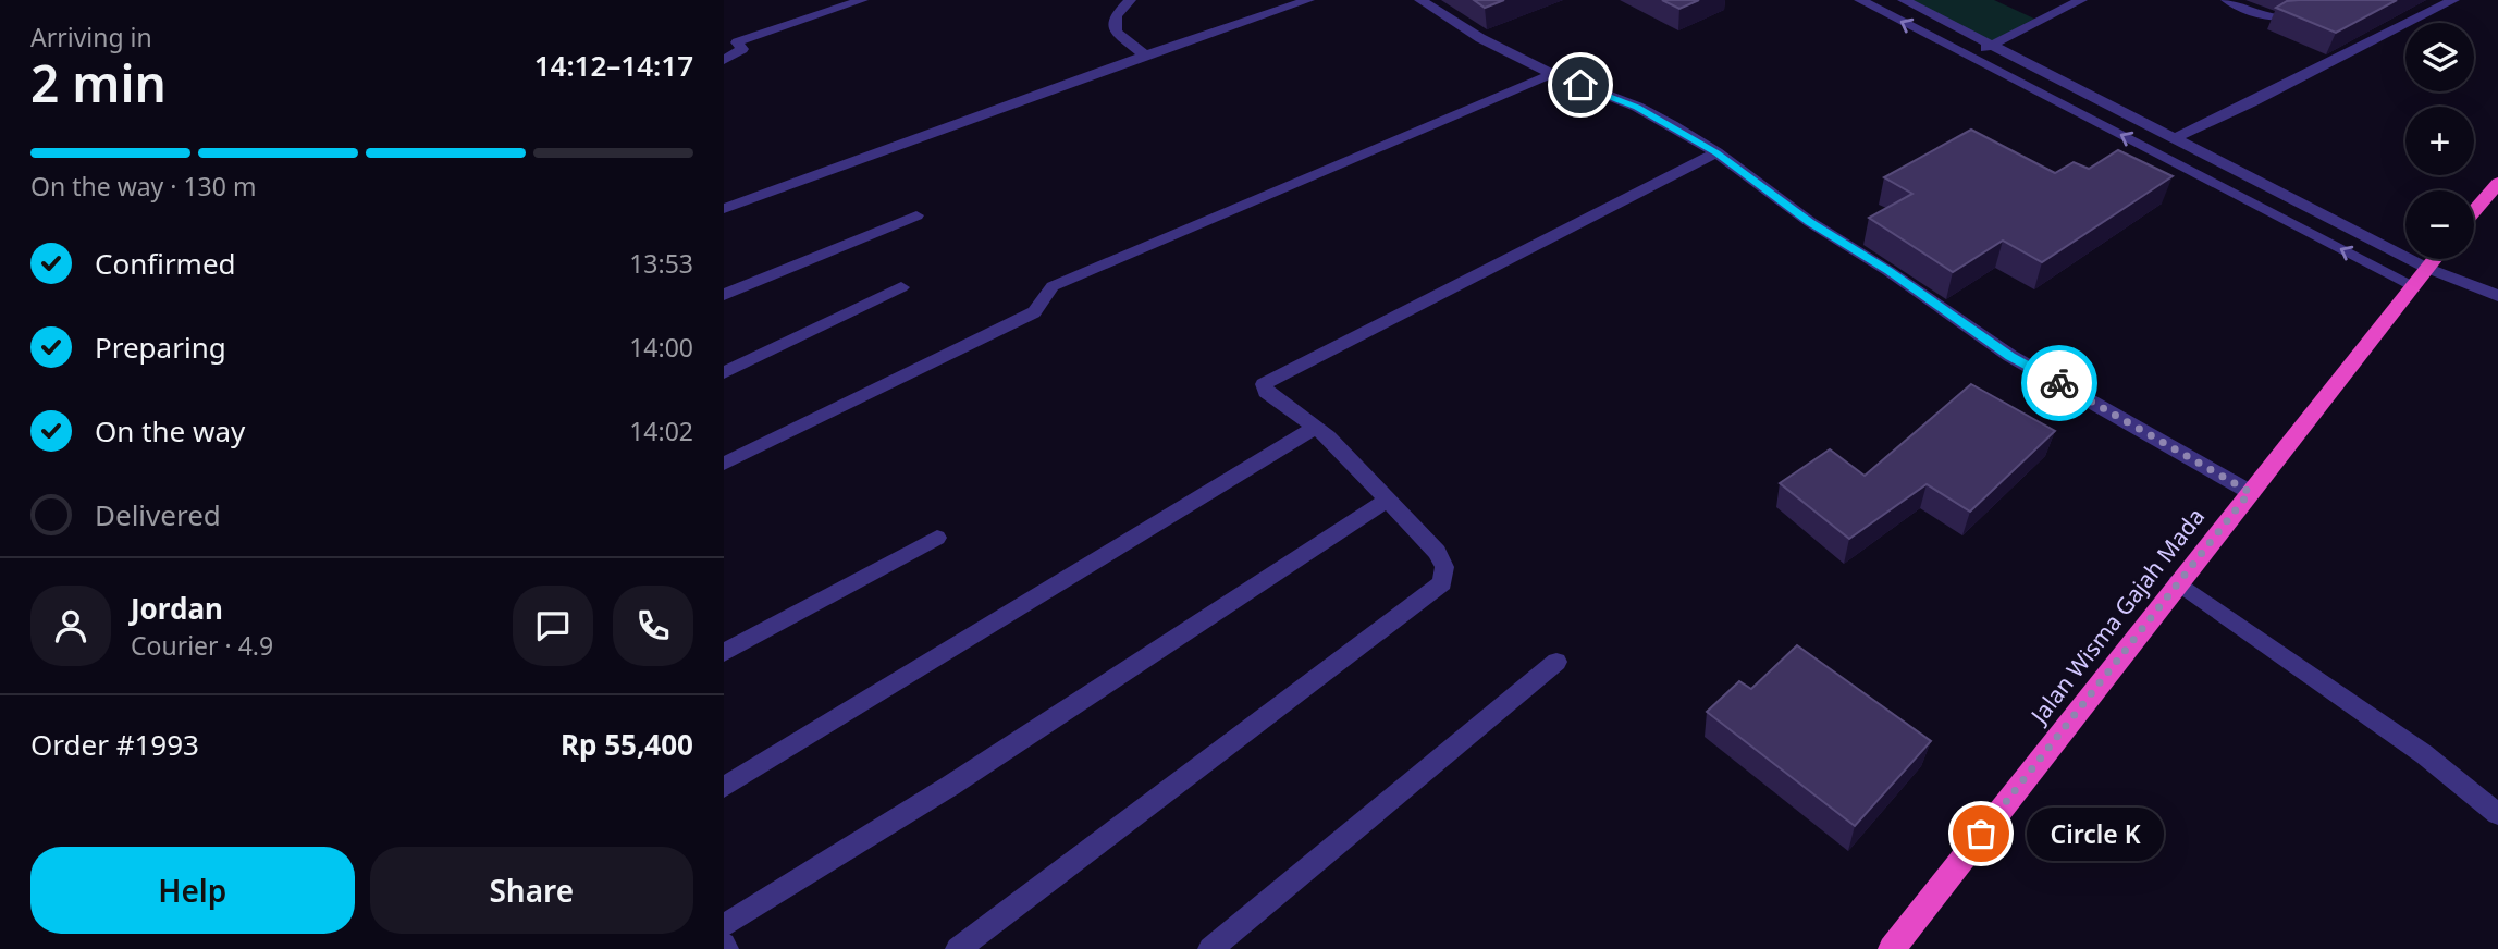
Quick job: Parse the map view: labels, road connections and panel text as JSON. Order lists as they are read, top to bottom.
{
  "streets": {
    "highway": ["Jalan Wisma Gajah Mada"]
  },
  "places": ["Circle K"],
  "page": {
    "heading": ["2 min", "Arriving in", "14:12–14:17"],
    "panel": [
      "Jordan",
      "Courier · 4.9",
      "Order #1993",
      "Rp 55,400"
    ],
    "map_buttons": ["+", "−"],
    "bar": "On the way · 130 m",
    "list": [
      ["Confirmed", "13:53"],
      ["Preparing", "14:00"],
      ["On the way", "14:02"],
      "Delivered"
    ],
    "bubble": "Circle K",
    "buttons": ["Help", "Share"]
  }
}
